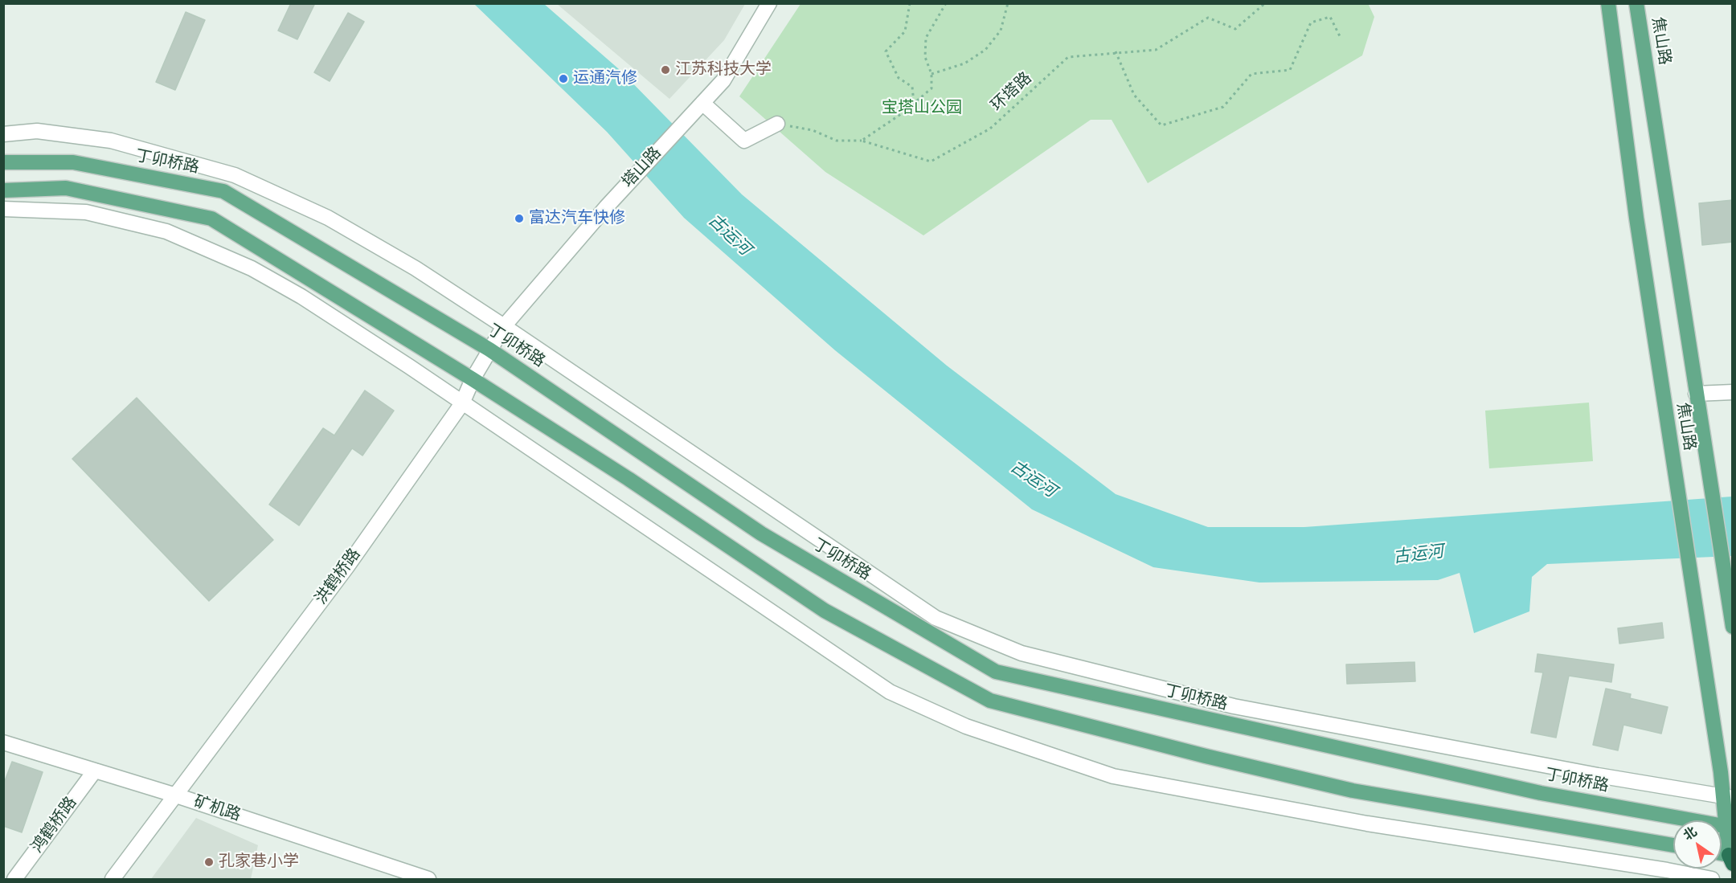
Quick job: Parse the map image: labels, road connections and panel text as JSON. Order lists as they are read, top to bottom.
{
  "streets": {
    "main road": ["焦山路", "丁卯桥路"],
    "street": [
      "塔山路",
      "洪鹤桥路",
      "矿机路",
      "鸿鹤桥路"
    ],
    "path": ["环塔路"]
  },
  "crossings": [
    ["焦山路", "丁卯桥路"],
    ["丁卯桥路", "塔山路"],
    ["丁卯桥路", "洪鹤桥路"],
    ["塔山路", "洪鹤桥路"],
    ["洪鹤桥路", "矿机路"],
    ["矿机路", "鸿鹤桥路"]
  ],
  "water": ["古运河"],
  "parks": ["宝塔山公园"],
  "places": [
    "江苏科技大学",
    "运通汽修",
    "富达汽车快修",
    "孔家巷小学"
  ],
  "north": "top left"
}
